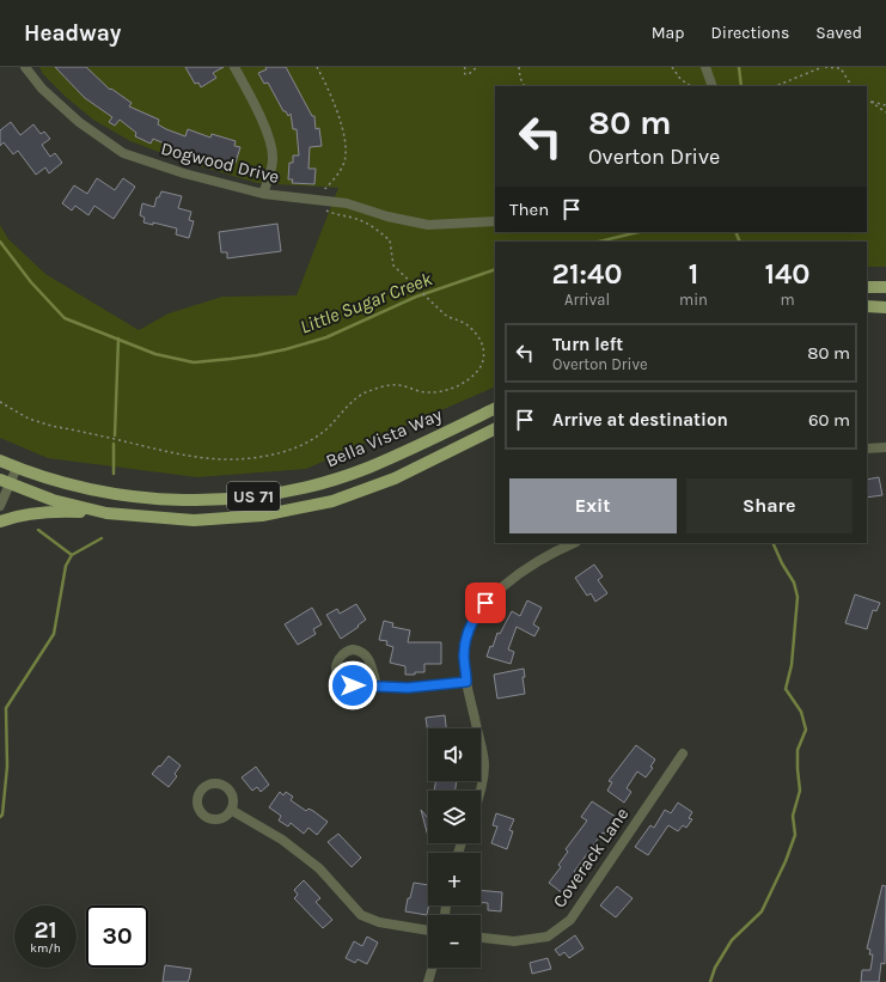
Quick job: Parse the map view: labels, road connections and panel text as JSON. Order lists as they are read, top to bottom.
{
  "streets": {
    "main road": ["Bella Vista Way", "US 71"],
    "street": ["Dogwood Drive", "Coverack Lane"]
  },
  "water": ["Little Sugar Creek"],
  "page": {
    "header": "Headway",
    "nav": ["Map", "Directions", "Saved"],
    "turn": ["80 m", "Overton Drive"],
    "then": "Then",
    "eta": [
      "21:40",
      "Arrival",
      "1",
      "min",
      "140",
      "m"
    ],
    "list": [
      {
        "name": "Turn left",
        "note": "Overton Drive",
        "value": "80 m"
      },
      {
        "name": "Arrive at destination",
        "value": "60 m"
      }
    ],
    "buttons": ["Exit", "Share"],
    "map_buttons": ["+", "−"],
    "speed": "21 km/h",
    "limit": "30"
  }
}
